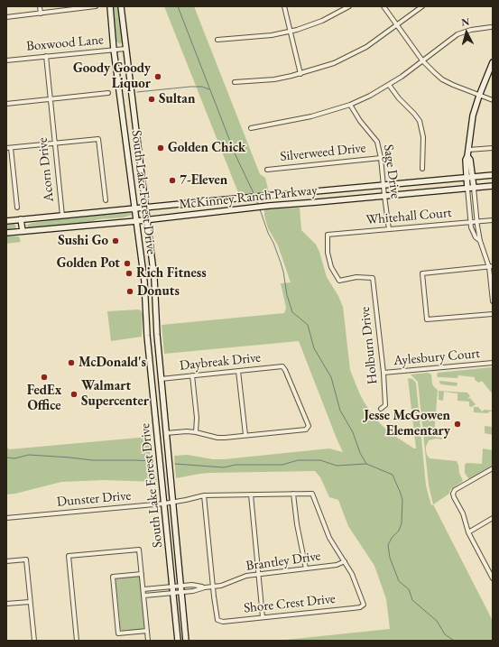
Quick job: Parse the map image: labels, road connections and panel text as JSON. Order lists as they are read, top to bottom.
{
  "streets": {
    "main road": ["South Lake Forest Drive", "McKinney Ranch Parkway"],
    "street": [
      "Boxwood Lane",
      "Silverweed Drive",
      "Acorn Drive",
      "Sage Drive",
      "Whitehall Court",
      "Holburn Drive",
      "Aylesbury Court",
      "Daybreak Drive",
      "Dunster Drive",
      "Brantley Drive",
      "Shore Crest Drive"
    ]
  },
  "crossings": [
    ["Boxwood Lane", "Acorn Drive"],
    ["Boxwood Lane", "South Lake Forest Drive"],
    ["Silverweed Drive", "Sage Drive"],
    ["Acorn Drive", "McKinney Ranch Parkway"],
    ["Sage Drive", "McKinney Ranch Parkway"],
    ["Sage Drive", "Whitehall Court"],
    ["South Lake Forest Drive", "McKinney Ranch Parkway"],
    ["South Lake Forest Drive", "Daybreak Drive"],
    ["South Lake Forest Drive", "Dunster Drive"],
    ["South Lake Forest Drive", "Brantley Drive"],
    ["Whitehall Court", "Holburn Drive"],
    ["Holburn Drive", "Aylesbury Court"],
    ["Dunster Drive", "Brantley Drive"],
    ["Dunster Drive", "Shore Crest Drive"],
    ["Brantley Drive", "Shore Crest Drive"]
  ],
  "places": [
    "Goody Goody Liquor",
    "Sultan",
    "Golden Chick",
    "7-Eleven",
    "Sushi Go",
    "Golden Pot",
    "Rich Fitness",
    "Donuts",
    "McDonald's",
    "FedEx Office",
    "Walmart Supercenter",
    "Jesse McGowen Elementary"
  ],
  "north": "top"
}
